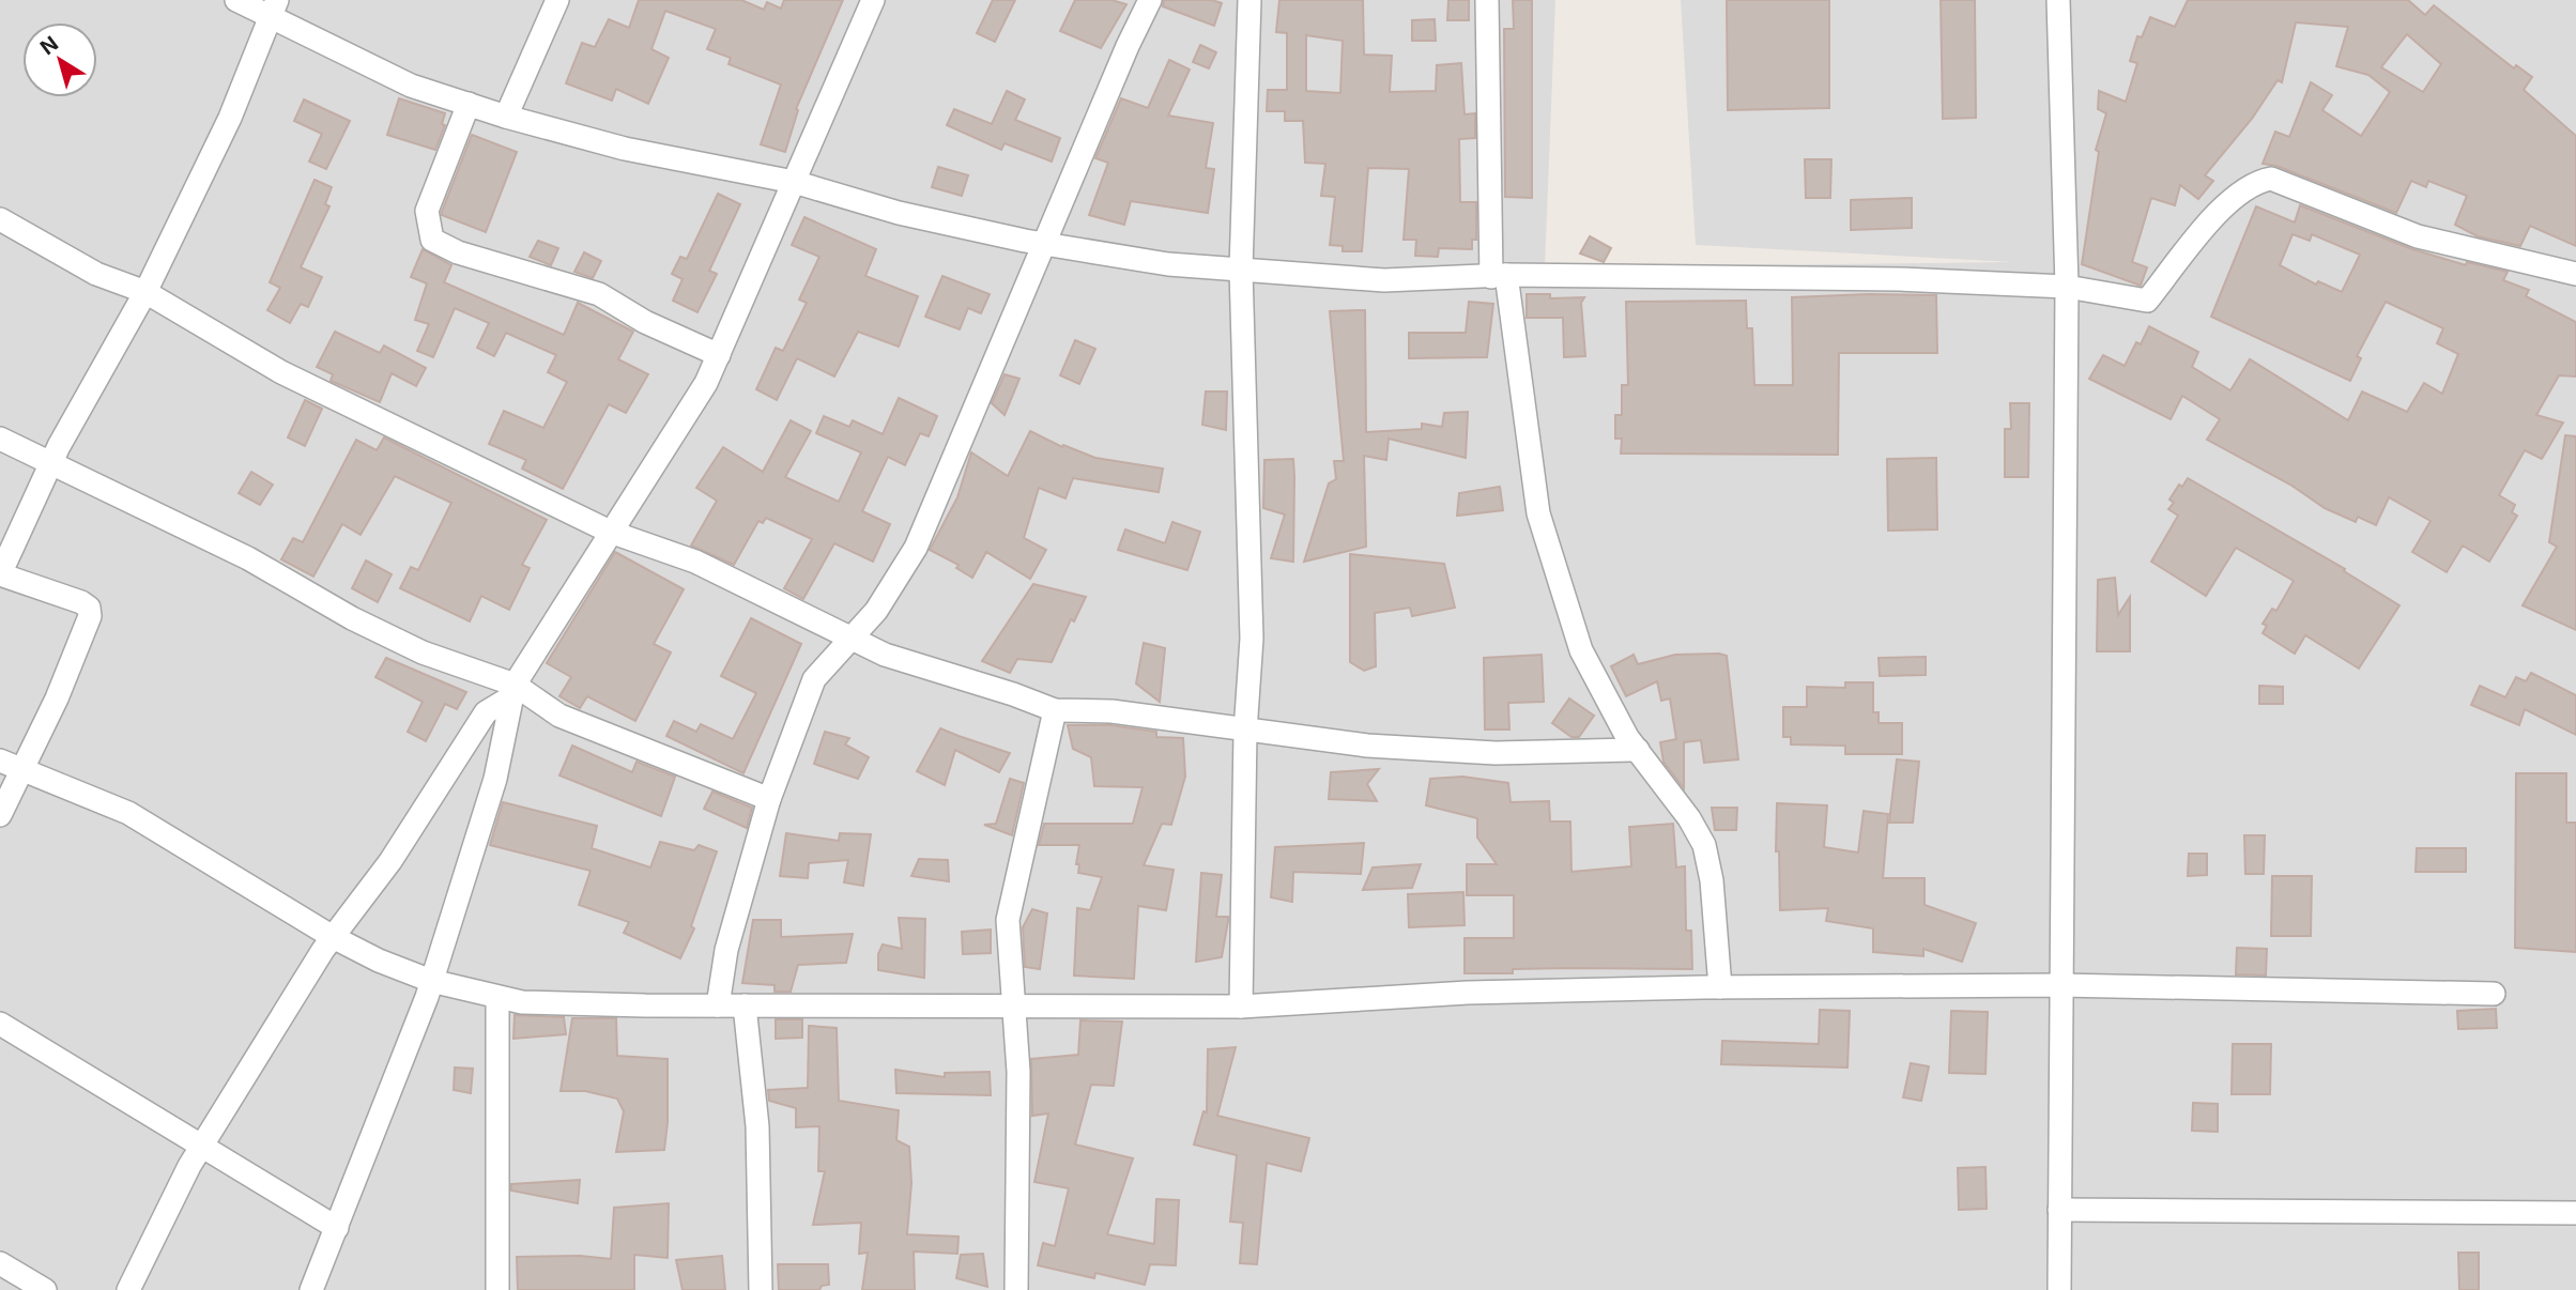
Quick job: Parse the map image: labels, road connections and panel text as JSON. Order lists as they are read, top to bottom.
{
  "north": "top left"
}
